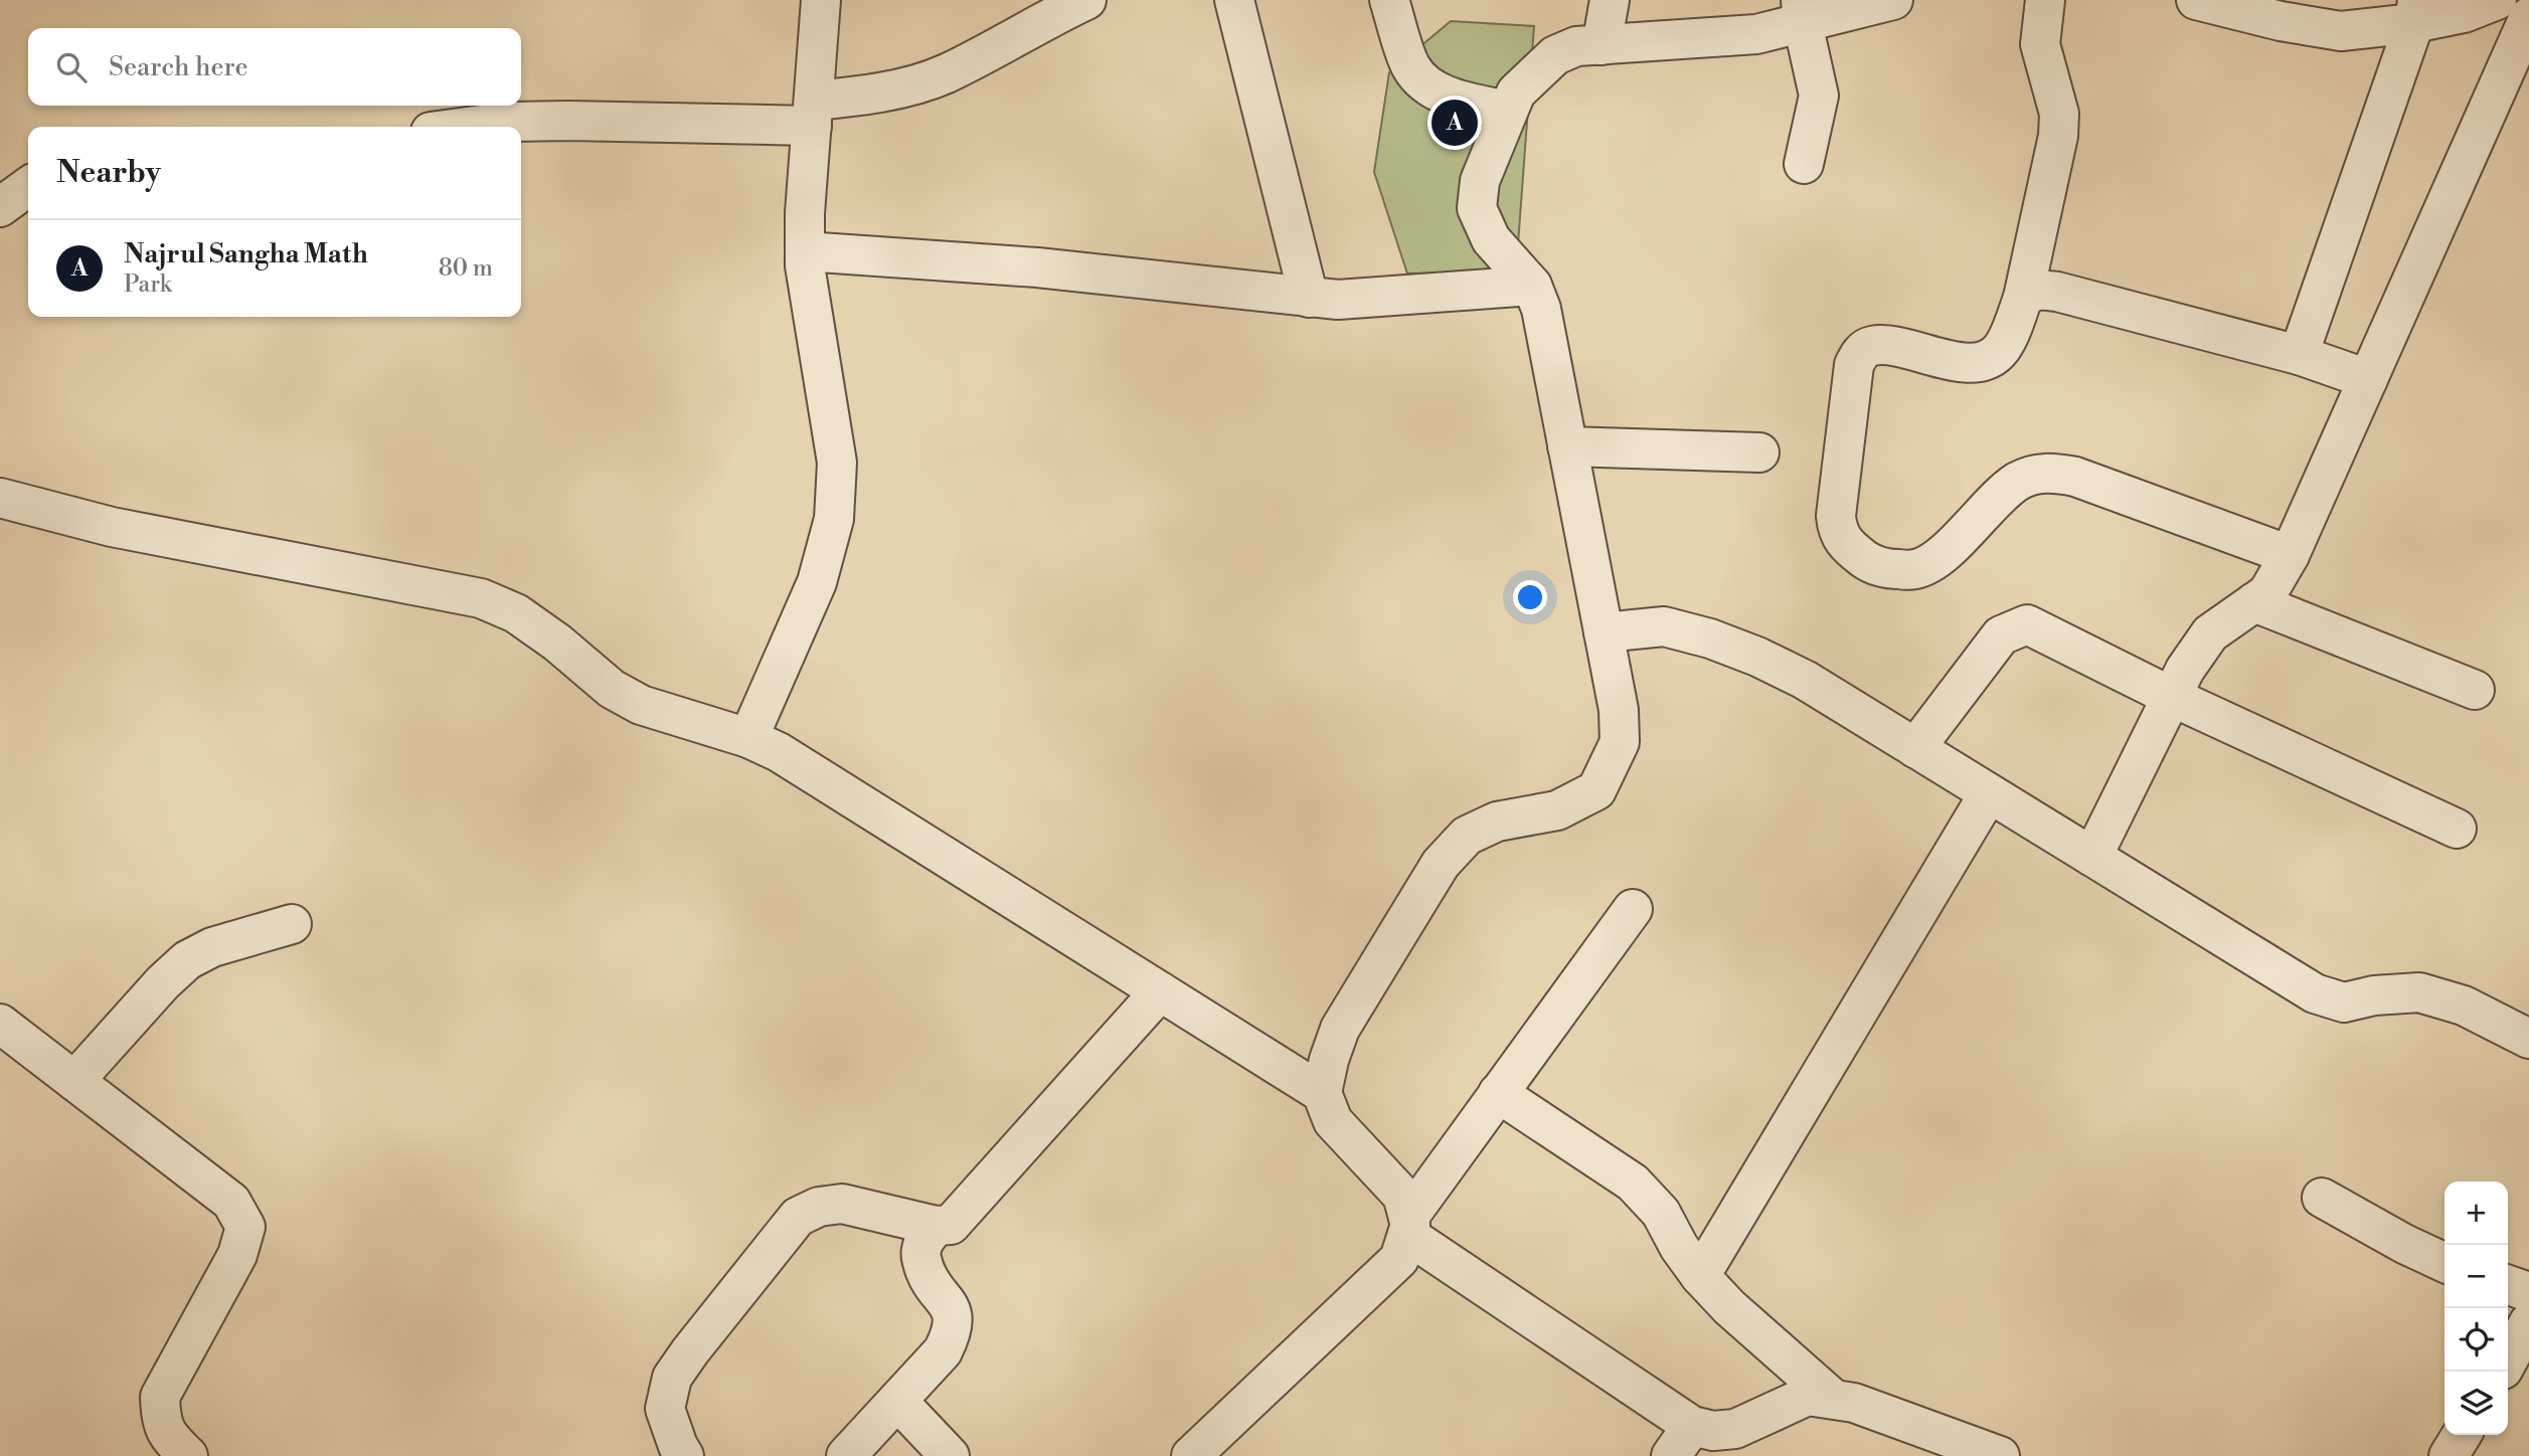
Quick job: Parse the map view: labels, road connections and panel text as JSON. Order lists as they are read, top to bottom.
{
  "page": {
    "search": "Search here",
    "pins": "A",
    "heading": "Nearby",
    "list": [
      {
        "mark": "A",
        "name": "Najrul Sangha Math",
        "note": "Park",
        "value": "80 m"
      }
    ],
    "map_buttons": ["+", "−"]
  }
}
